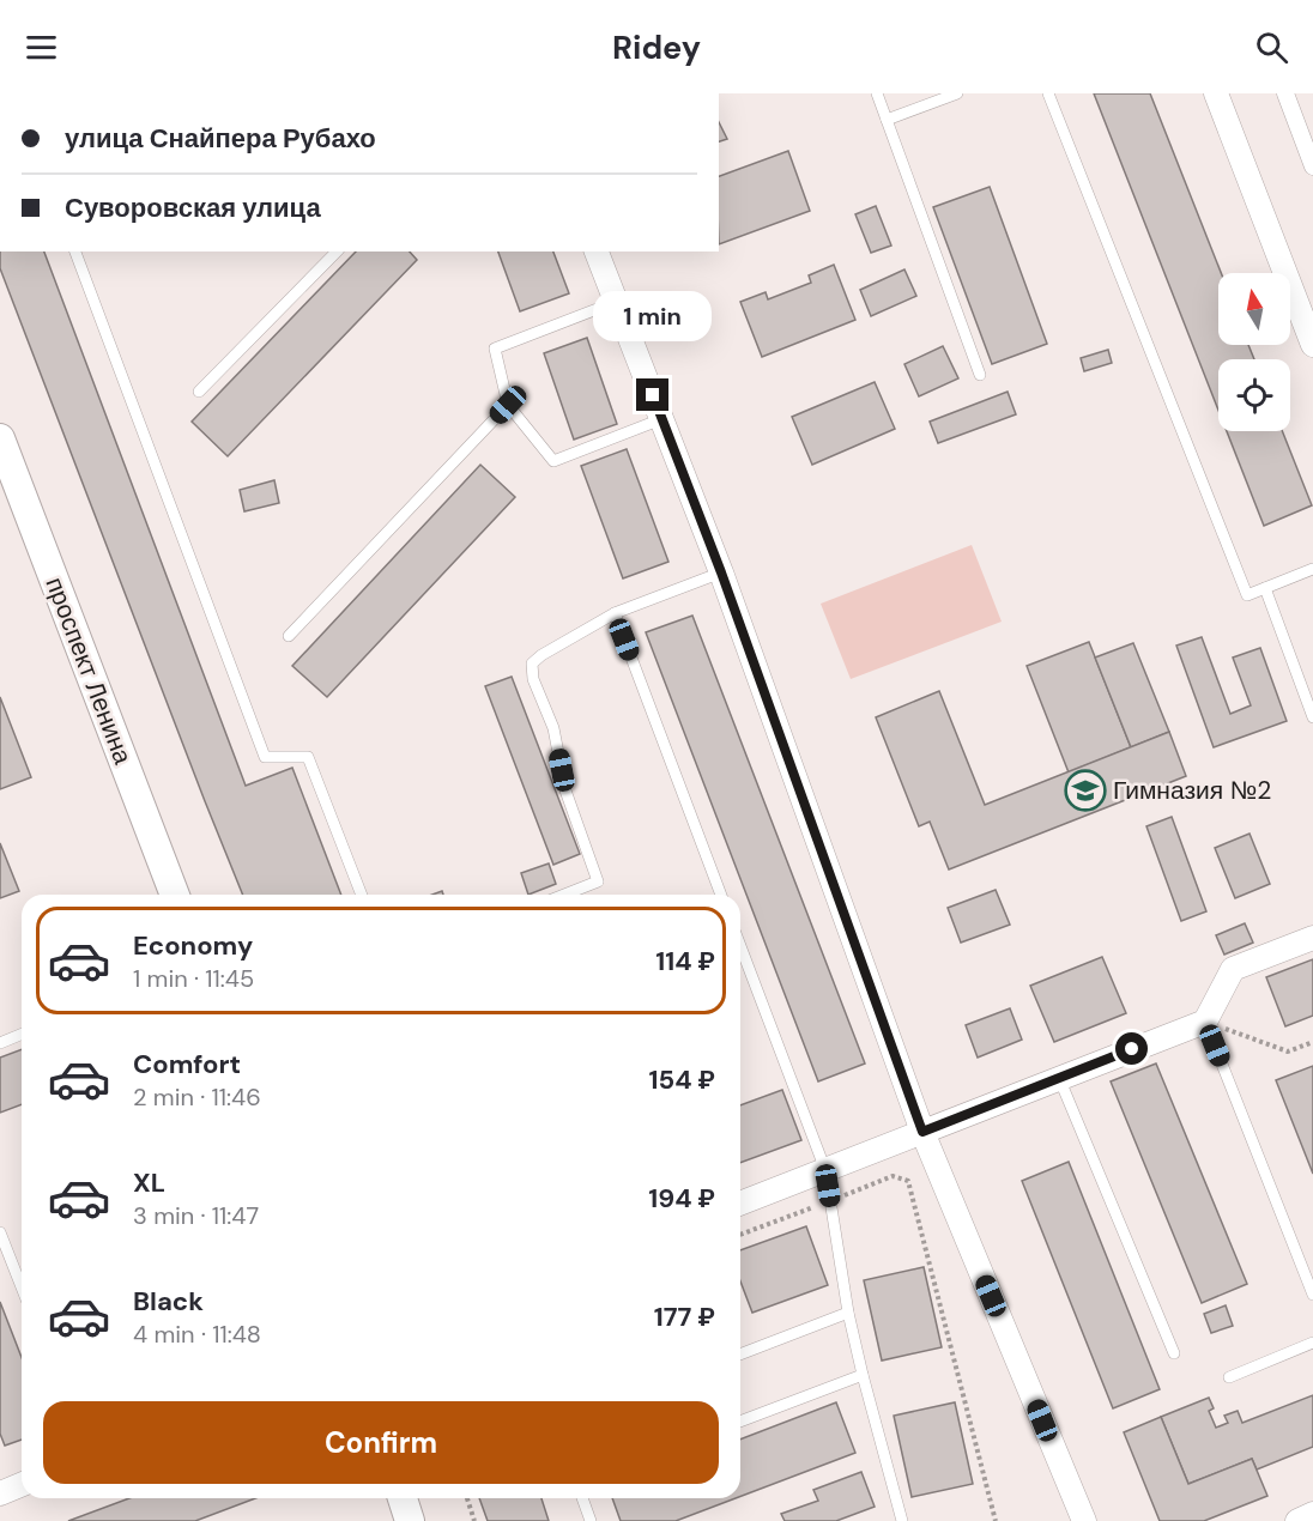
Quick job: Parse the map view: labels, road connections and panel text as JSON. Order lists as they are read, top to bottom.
{
  "streets": {
    "street": ["проспект Ленина"]
  },
  "places": {
    "school or university": ["Гимназия №2"]
  },
  "north": "top",
  "page": {
    "header": "Ridey",
    "banner": ["улица Снайпера Рубахо", "Суворовская улица"],
    "bubble": "1 min",
    "list": [
      {
        "name": "Economy",
        "note": "1 min · 11:45",
        "value": "114 ₽"
      },
      {
        "name": "Comfort",
        "note": "2 min · 11:46",
        "value": "154 ₽"
      },
      {
        "name": "XL",
        "note": "3 min · 11:47",
        "value": "194 ₽"
      },
      {
        "name": "Black",
        "note": "4 min · 11:48",
        "value": "177 ₽"
      }
    ],
    "buttons": "Confirm"
  }
}
